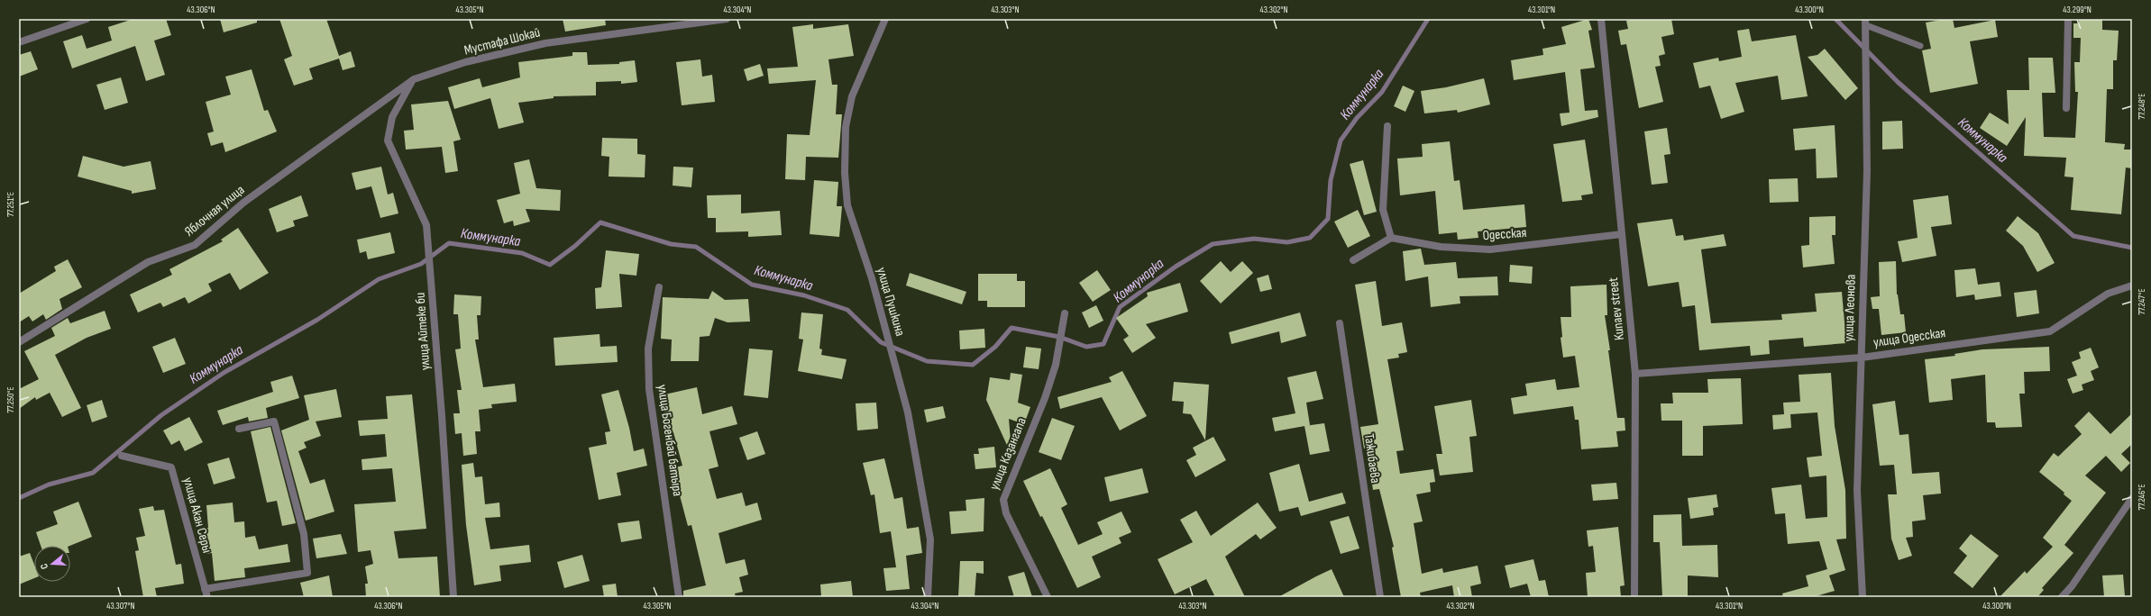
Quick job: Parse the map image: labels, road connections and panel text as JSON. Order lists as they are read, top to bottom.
{
  "streets": {
    "street": [
      "Мустафа Шокай",
      "Яблочная улица",
      "Одесская",
      "улица Пушкина",
      "улица Леонова",
      "Kunaev street",
      "улица Айтеке би",
      "улица Одесская",
      "улица Богенбай батыра",
      "улица Казангапа",
      "Тажибаева",
      "улица Акан Серы"
    ]
  },
  "crossings": [
    ["Мустафа Шокай", "Яблочная улица"],
    ["Мустафа Шокай", "улица Айтеке би"],
    ["Яблочная улица", "улица Айтеке би"],
    ["Одесская", "Kunaev street"],
    ["улица Леонова", "улица Одесская"],
    ["Kunaev street", "улица Одесская"]
  ],
  "water": ["Коммунарка"],
  "north": "left",
  "coordinates": [
    "43.306°N",
    "43.305°N",
    "43.304°N",
    "43.303°N",
    "43.302°N",
    "43.301°N",
    "43.300°N",
    "43.299°N",
    "77.248°E",
    "77.251°E",
    "77.247°E",
    "77.250°E",
    "77.246°E",
    "43.307°N"
  ]
}
